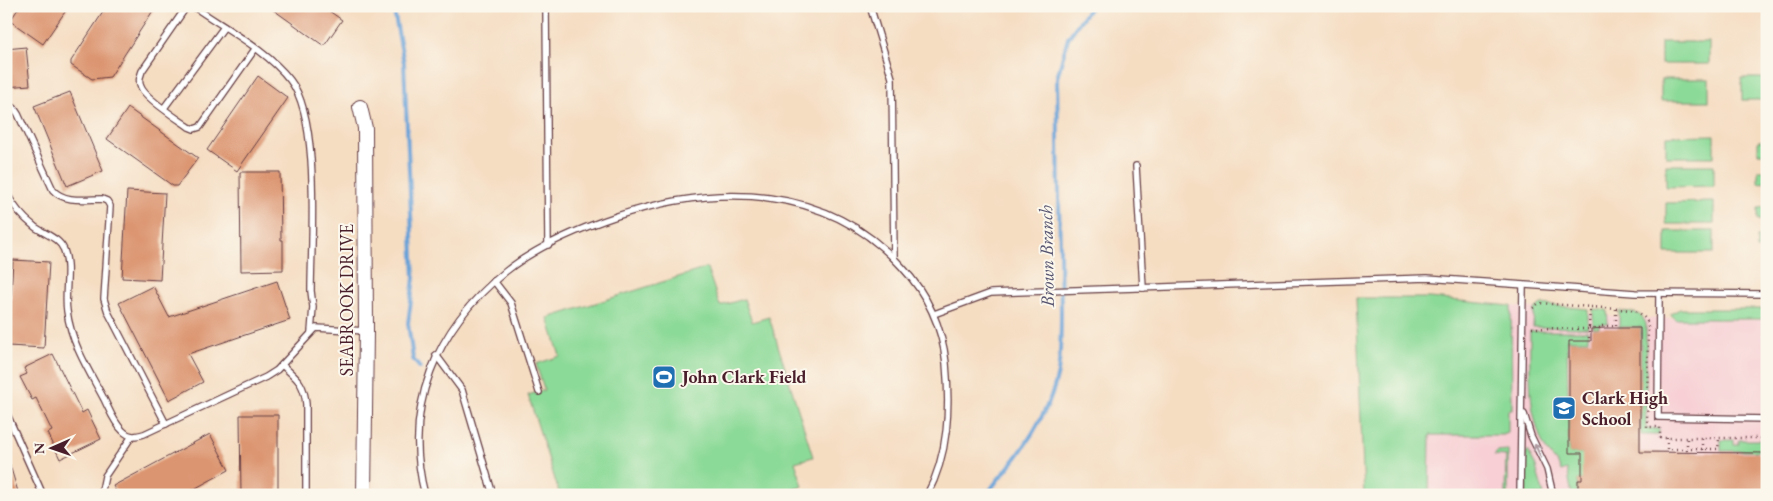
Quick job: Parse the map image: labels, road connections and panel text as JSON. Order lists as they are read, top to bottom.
{
  "streets": {
    "street": ["SEABROOK DRIVE"]
  },
  "water": ["Brown Branch"],
  "places": {
    "sports": ["John Clark Field"],
    "school or university": ["Clark High School"]
  },
  "north": "left"
}
